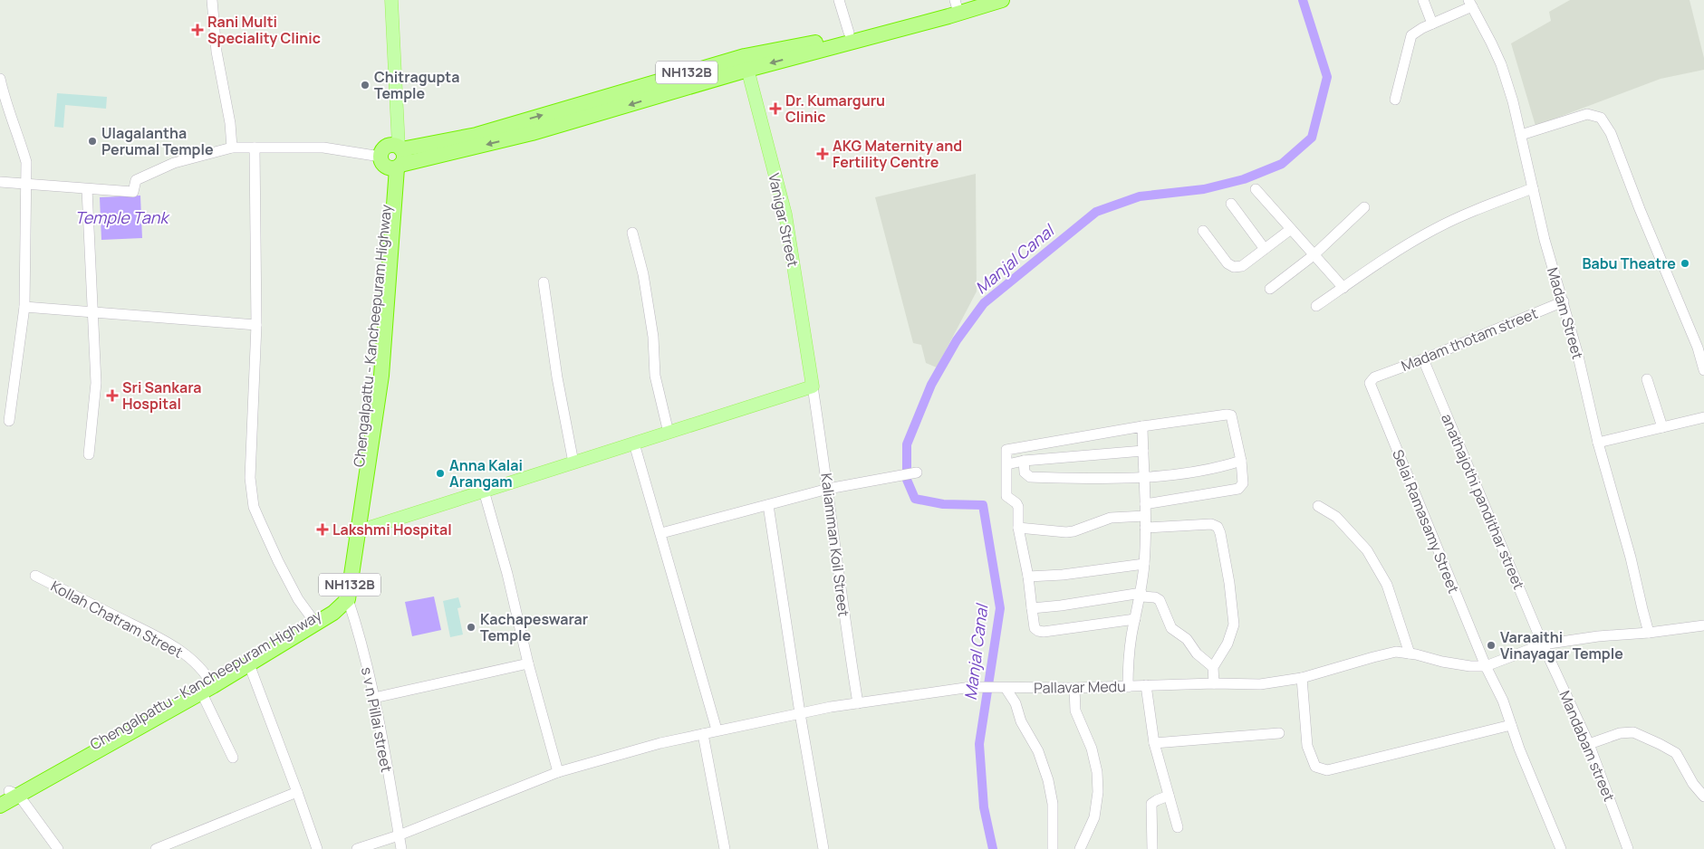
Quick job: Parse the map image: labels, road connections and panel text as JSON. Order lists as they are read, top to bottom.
{
  "streets": {
    "highway": ["NH132B", "Chengalpattu - Kancheepuram Highway"],
    "main road": ["Vanigar Street"],
    "street": [
      "Madam Street",
      "Madam thotam street",
      "anathajothi pandithar street",
      "Selai Ramasamy Street",
      "Kaliamman Koil Street",
      "Kollah Chatram Street",
      "Pallavar Medu",
      "s v n Pillai street",
      "Mandabam street"
    ]
  },
  "crossings": [
    ["NH132B", "Vanigar Street"],
    ["NH132B", "Chengalpattu - Kancheepuram Highway"],
    ["NH132B", "Kollah Chatram Street"],
    ["NH132B", "s v n Pillai street"],
    ["Vanigar Street", "Kaliamman Koil Street"],
    ["Madam Street", "Madam thotam street"],
    ["Chengalpattu - Kancheepuram Highway", "Kollah Chatram Street"],
    ["Chengalpattu - Kancheepuram Highway", "s v n Pillai street"],
    ["Madam thotam street", "anathajothi pandithar street"],
    ["Madam thotam street", "Selai Ramasamy Street"],
    ["anathajothi pandithar street", "Mandabam street"],
    ["Selai Ramasamy Street", "Pallavar Medu"],
    ["Kaliamman Koil Street", "Pallavar Medu"],
    ["Pallavar Medu", "s v n Pillai street"]
  ],
  "water": ["Temple Tank", "Manjal Canal"],
  "places": {
    "health": [
      "Rani Multi Speciality Clinic",
      "Dr. Kumarguru Clinic",
      "AKG Maternity and Fertility Centre",
      "Sri Sankara Hospital",
      "Lakshmi Hospital"
    ],
    "other": [
      "Chitragupta Temple",
      "Ulagalantha Perumal Temple",
      "Babu Theatre",
      "Anna Kalai Arangam",
      "Kachapeswarar Temple",
      "Varaaithi Vinayagar Temple"
    ]
  }
}
